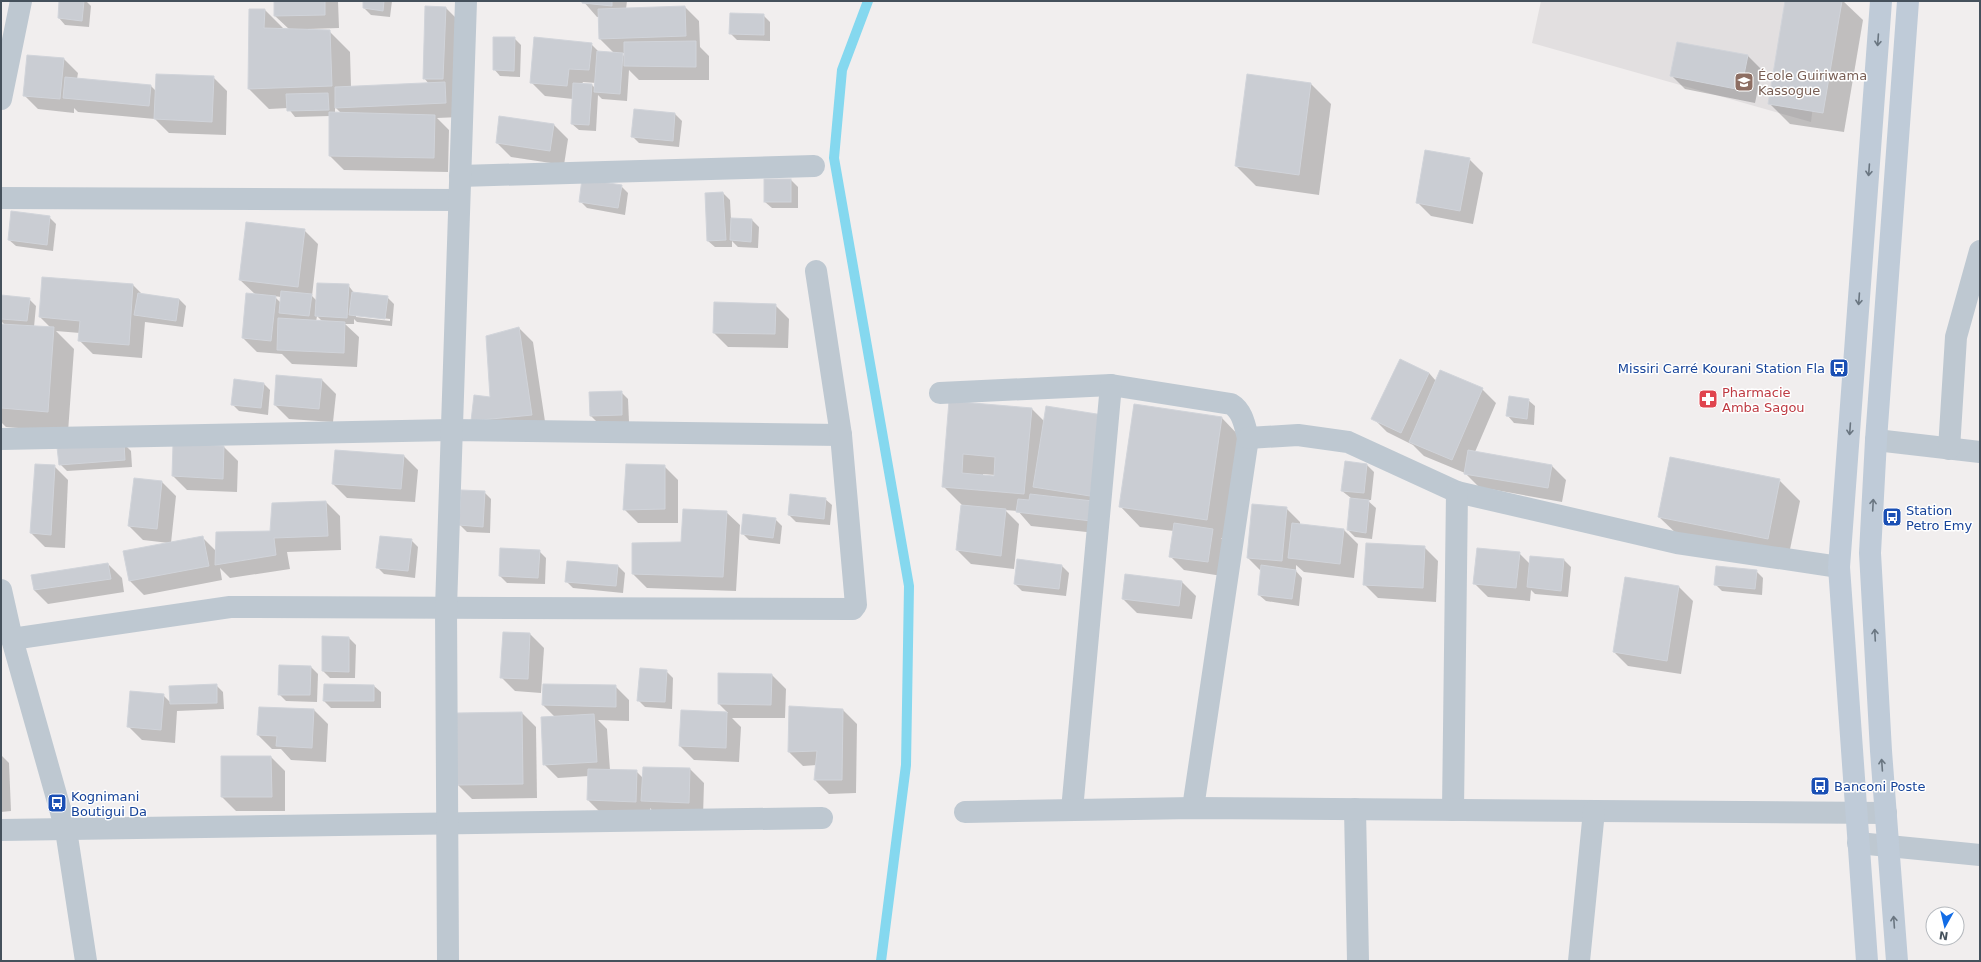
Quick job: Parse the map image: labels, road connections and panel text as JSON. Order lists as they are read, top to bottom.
{
  "places": {
    "school or university": ["École Guiriwama Kassogue"],
    "bus stop": [
      "Missiri Carré Kourani Station Fla",
      "Station Petro Emy",
      "Banconi Poste",
      "Kognimani Boutigui Da"
    ],
    "pharmacy": ["Pharmacie Amba Sagou"]
  },
  "north": "bottom"
}
